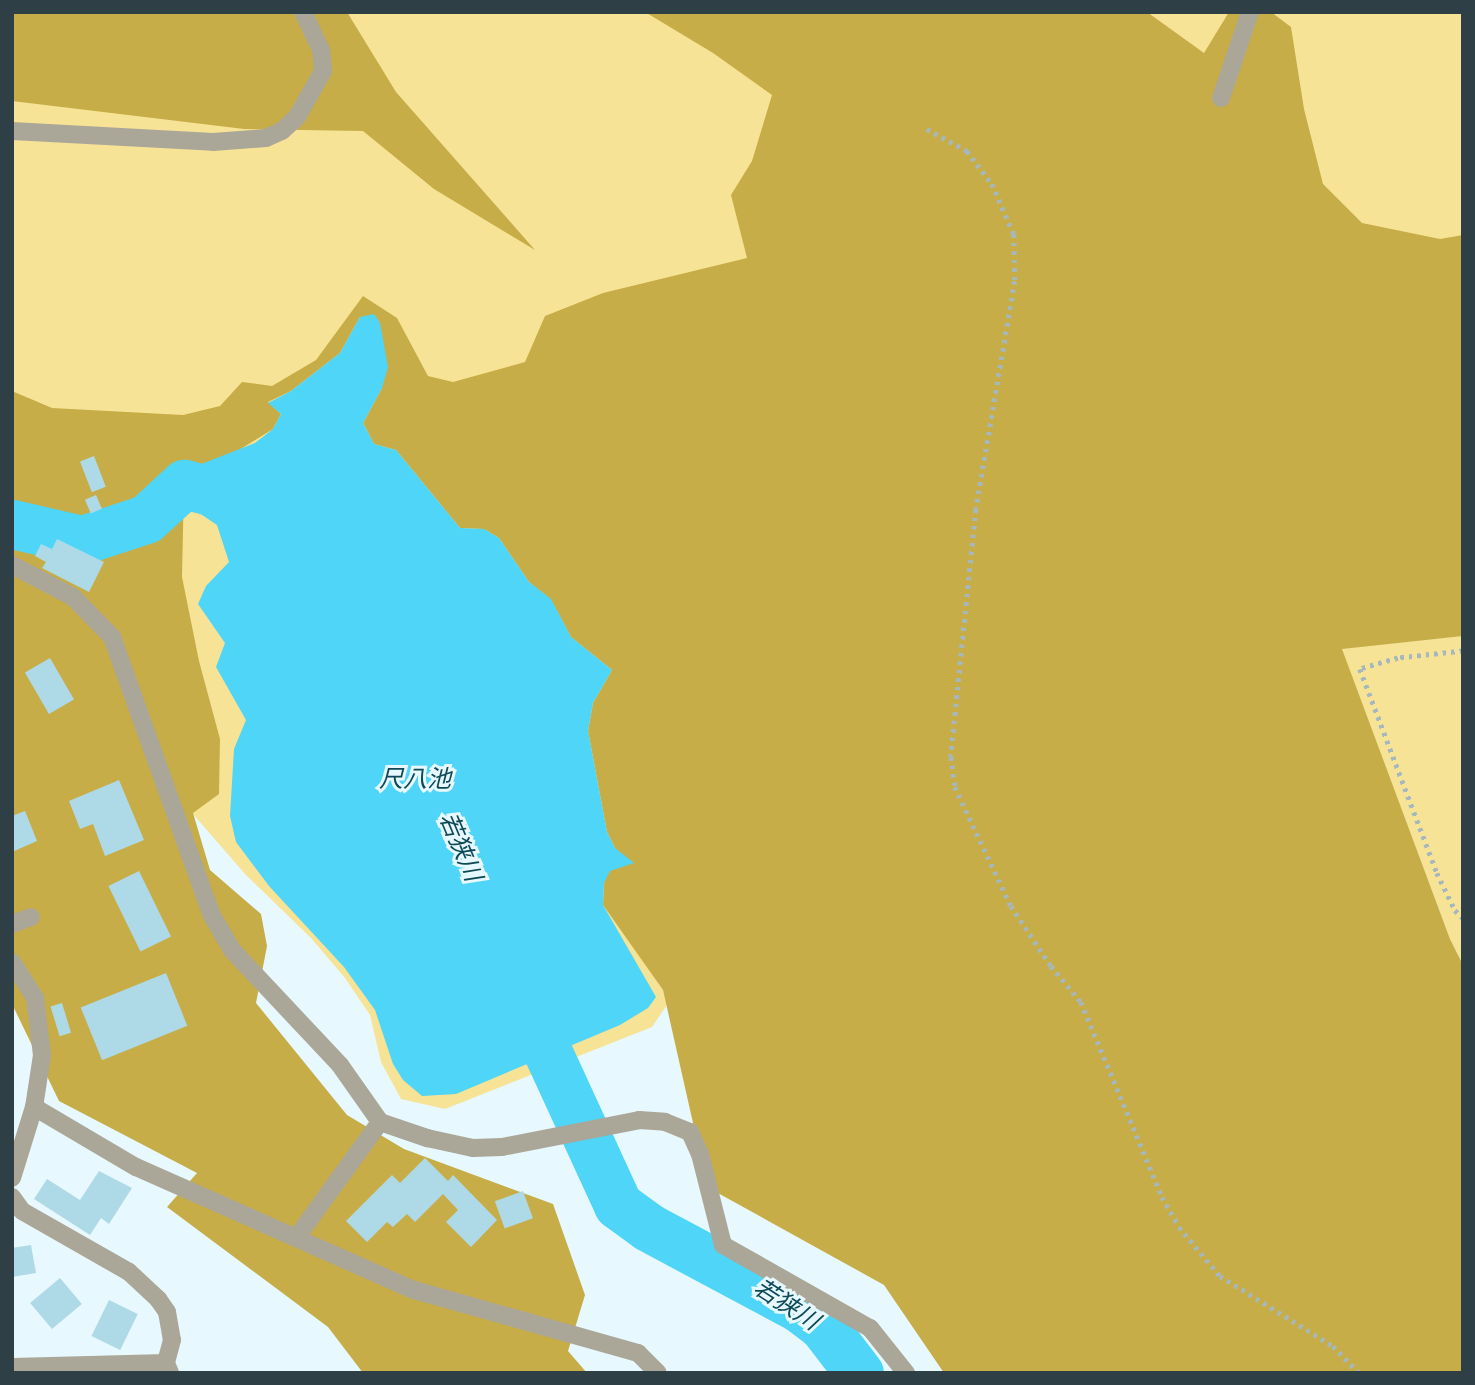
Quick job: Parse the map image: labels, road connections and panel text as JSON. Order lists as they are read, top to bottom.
{
  "water": ["尺八池", "若狭川"]
}
